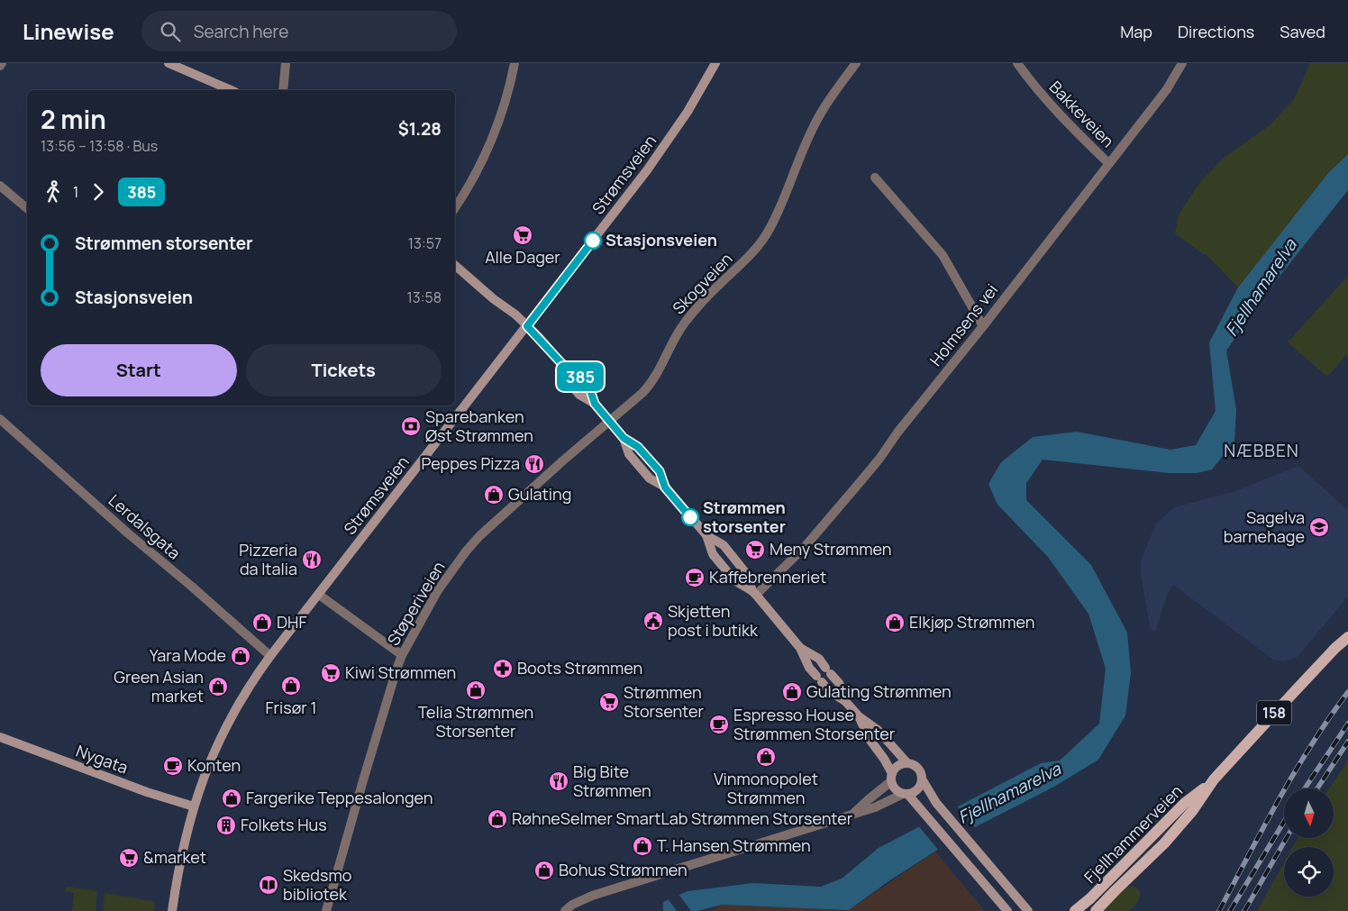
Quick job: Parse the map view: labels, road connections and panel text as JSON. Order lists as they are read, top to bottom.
{
  "streets": {
    "main road": [
      "Strømsveien",
      "158",
      "Nygata",
      "Fjellhammerveien"
    ],
    "street": [
      "Bakkeveien",
      "Skogveien",
      "Holmsens vei",
      "Lerdalsgata",
      "Støperiveien"
    ]
  },
  "crossings": [
    ["Bakkeveien", "Holmsens vei"],
    ["Strømsveien", "Lerdalsgata"],
    ["Strømsveien", "Nygata"],
    ["Skogveien", "Støperiveien"]
  ],
  "districts": ["NÆBBEN"],
  "water": ["Fjellhamarelva"],
  "places": {
    "supermarket": [
      "Alle Dager",
      "Meny Strømmen",
      "Kiwi Strømmen",
      "Strømmen Storsenter",
      "&market"
    ],
    "other": ["Stasjonsveien", "Strømmen storsenter"],
    "bank": ["Sparebanken Øst Strømmen"],
    "restaurant": ["Peppes Pizza", "Pizzeria da Italia", "Big Bite Strømmen"],
    "shop": [
      "Gulating",
      "DHF",
      "Elkjøp Strømmen",
      "Yara Mode",
      "Frisør 1",
      "Green Asian market",
      "Telia Strømmen Storsenter",
      "Gulating Strømmen",
      "Vinmonopolet Strømmen",
      "Fargerike Teppesalongen",
      "RøhneSelmer SmartLab Strømmen Storsenter",
      "T. Hansen Strømmen",
      "Bohus Strømmen"
    ],
    "school or university": ["Sagelva barnehage"],
    "cafe": ["Kaffebrenneriet", "Espresso House Strømmen Storsenter", "Konten"],
    "public building": ["Skjetten post i butikk"],
    "pharmacy": ["Boots Strømmen"],
    "building": ["Folkets Hus"],
    "library": ["Skedsmo bibliotek"]
  },
  "lines": ["bus line 385"],
  "north": "bottom",
  "page": {
    "header": "Linewise",
    "search": "Search here",
    "nav": ["Map", "Directions", "Saved"],
    "on_map": "385",
    "heading": ["2 min", "13:56 – 13:58 · Bus", "$1.28"],
    "legs": ["1", "385"],
    "list": [
      {
        "name": "Strømmen storsenter",
        "value": "13:57"
      },
      {
        "name": "Stasjonsveien",
        "value": "13:58"
      }
    ],
    "buttons": ["Start", "Tickets"]
  }
}
